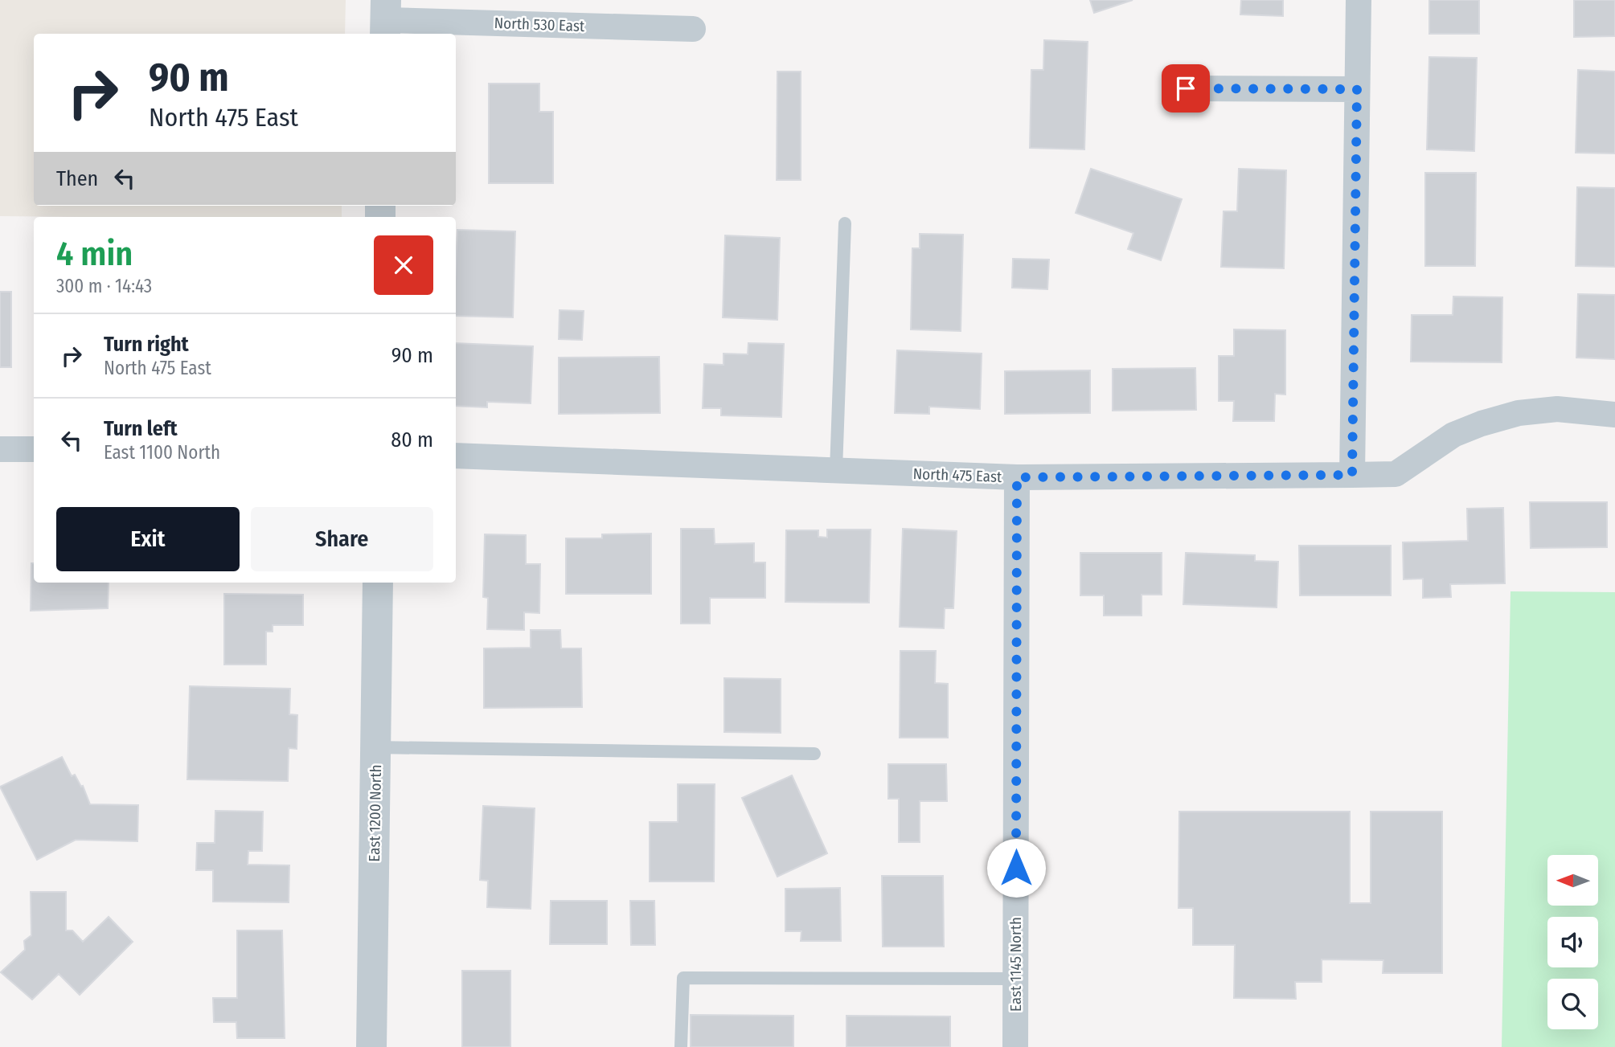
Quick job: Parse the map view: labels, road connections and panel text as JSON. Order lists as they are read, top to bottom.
{
  "streets": {
    "street": [
      "North 530 East",
      "North 475 East",
      "East 1200 North",
      "East 1145 North"
    ]
  },
  "crossings": [
    ["North 475 East", "East 1145 North"]
  ],
  "north": "left",
  "page": {
    "turn": ["90 m", "North 475 East"],
    "then": "Then",
    "heading": ["4 min", "300 m · 14:43"],
    "list": [
      {
        "name": "Turn right",
        "note": "North 475 East",
        "value": "90 m"
      },
      {
        "name": "Turn left",
        "note": "East 1100 North",
        "value": "80 m"
      }
    ],
    "buttons": ["Exit", "Share"]
  }
}
